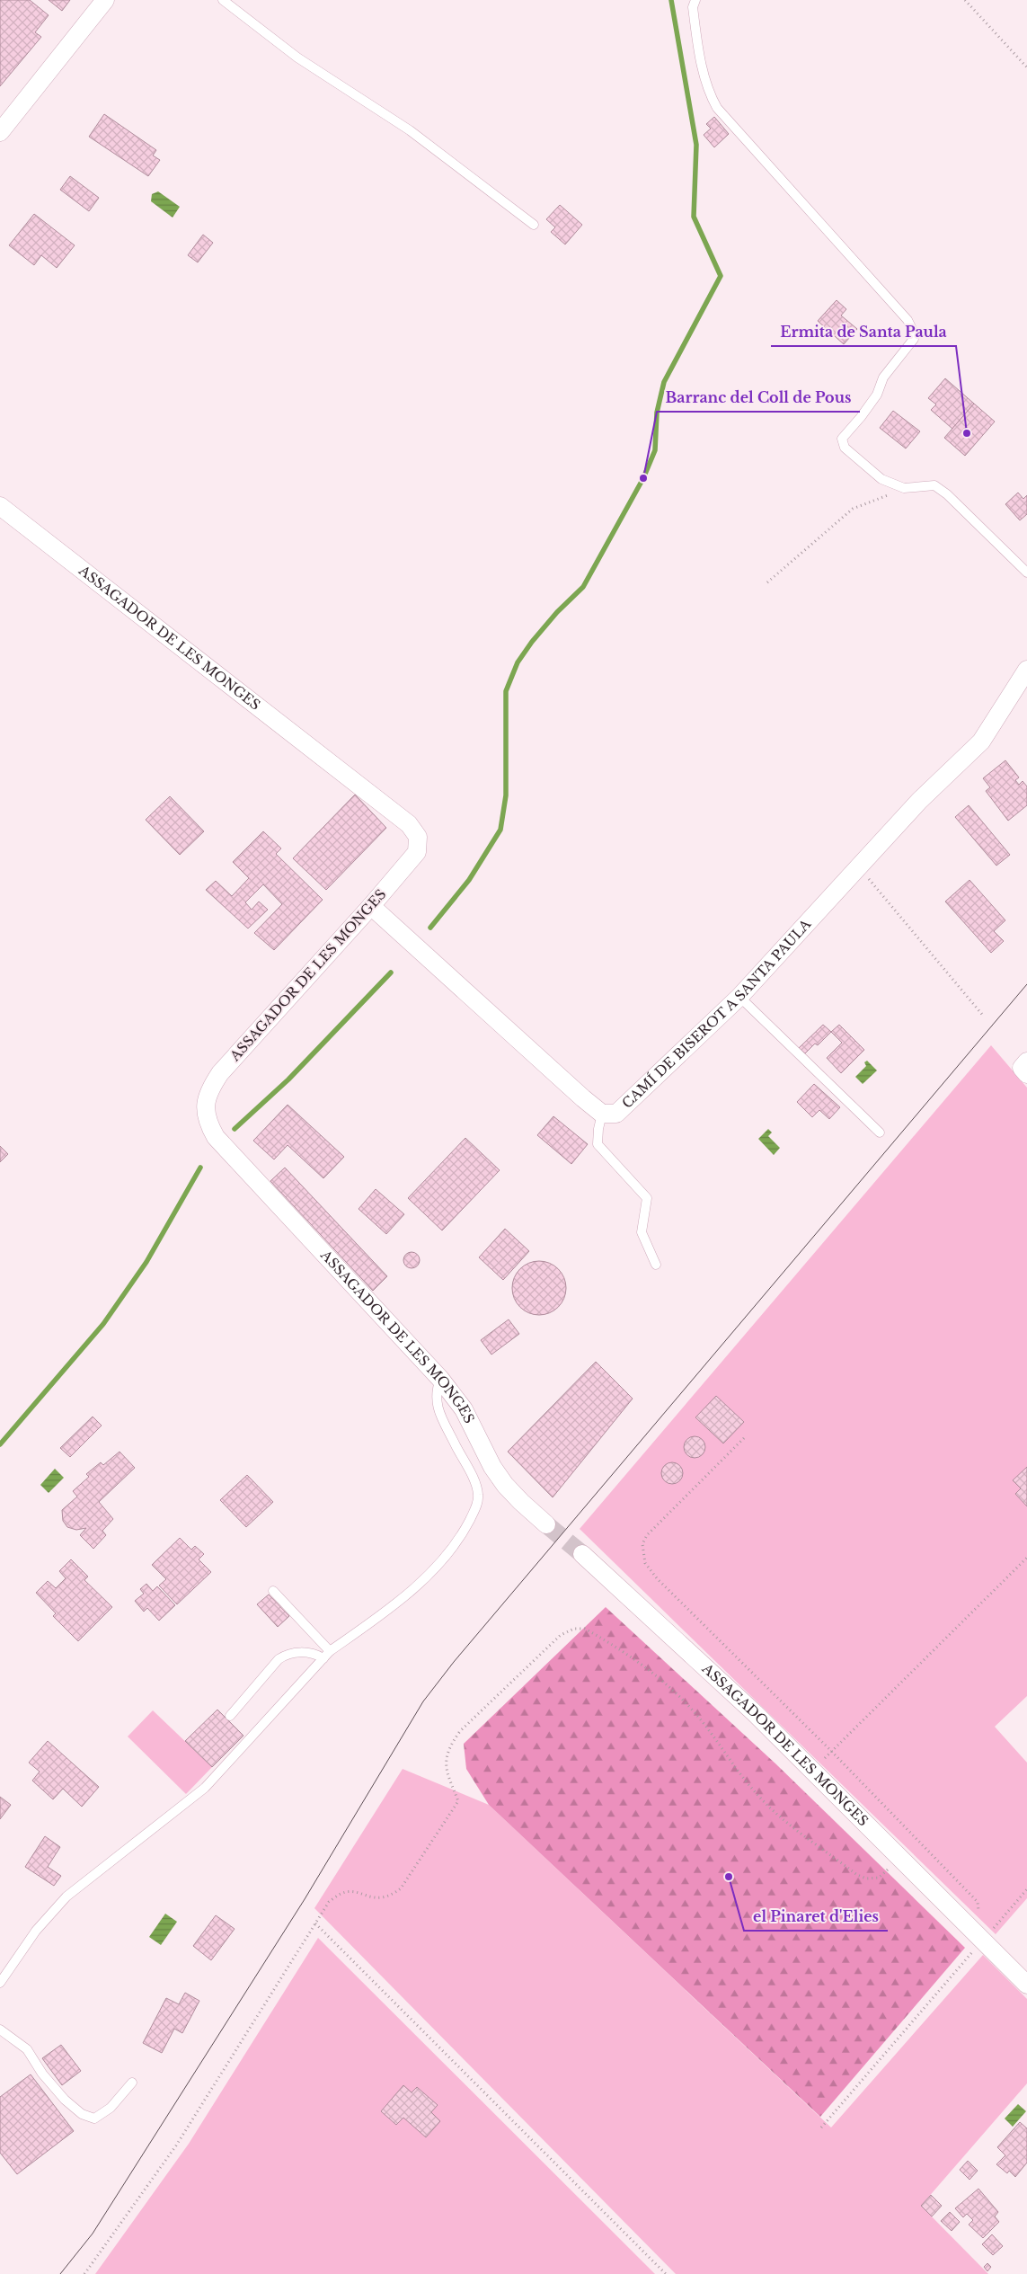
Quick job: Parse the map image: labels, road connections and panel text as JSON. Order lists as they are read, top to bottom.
{
  "streets": {
    "street": ["ASSAGADOR DE LES MONGES", "CAMÍ DE BISEROT A SANTA PAULA"]
  },
  "crossings": [
    ["ASSAGADOR DE LES MONGES", "CAMÍ DE BISEROT A SANTA PAULA"]
  ],
  "places": ["Ermita de Santa Paula", "Barranc del Coll de Pous", "el Pinaret d'Elies"]
}
